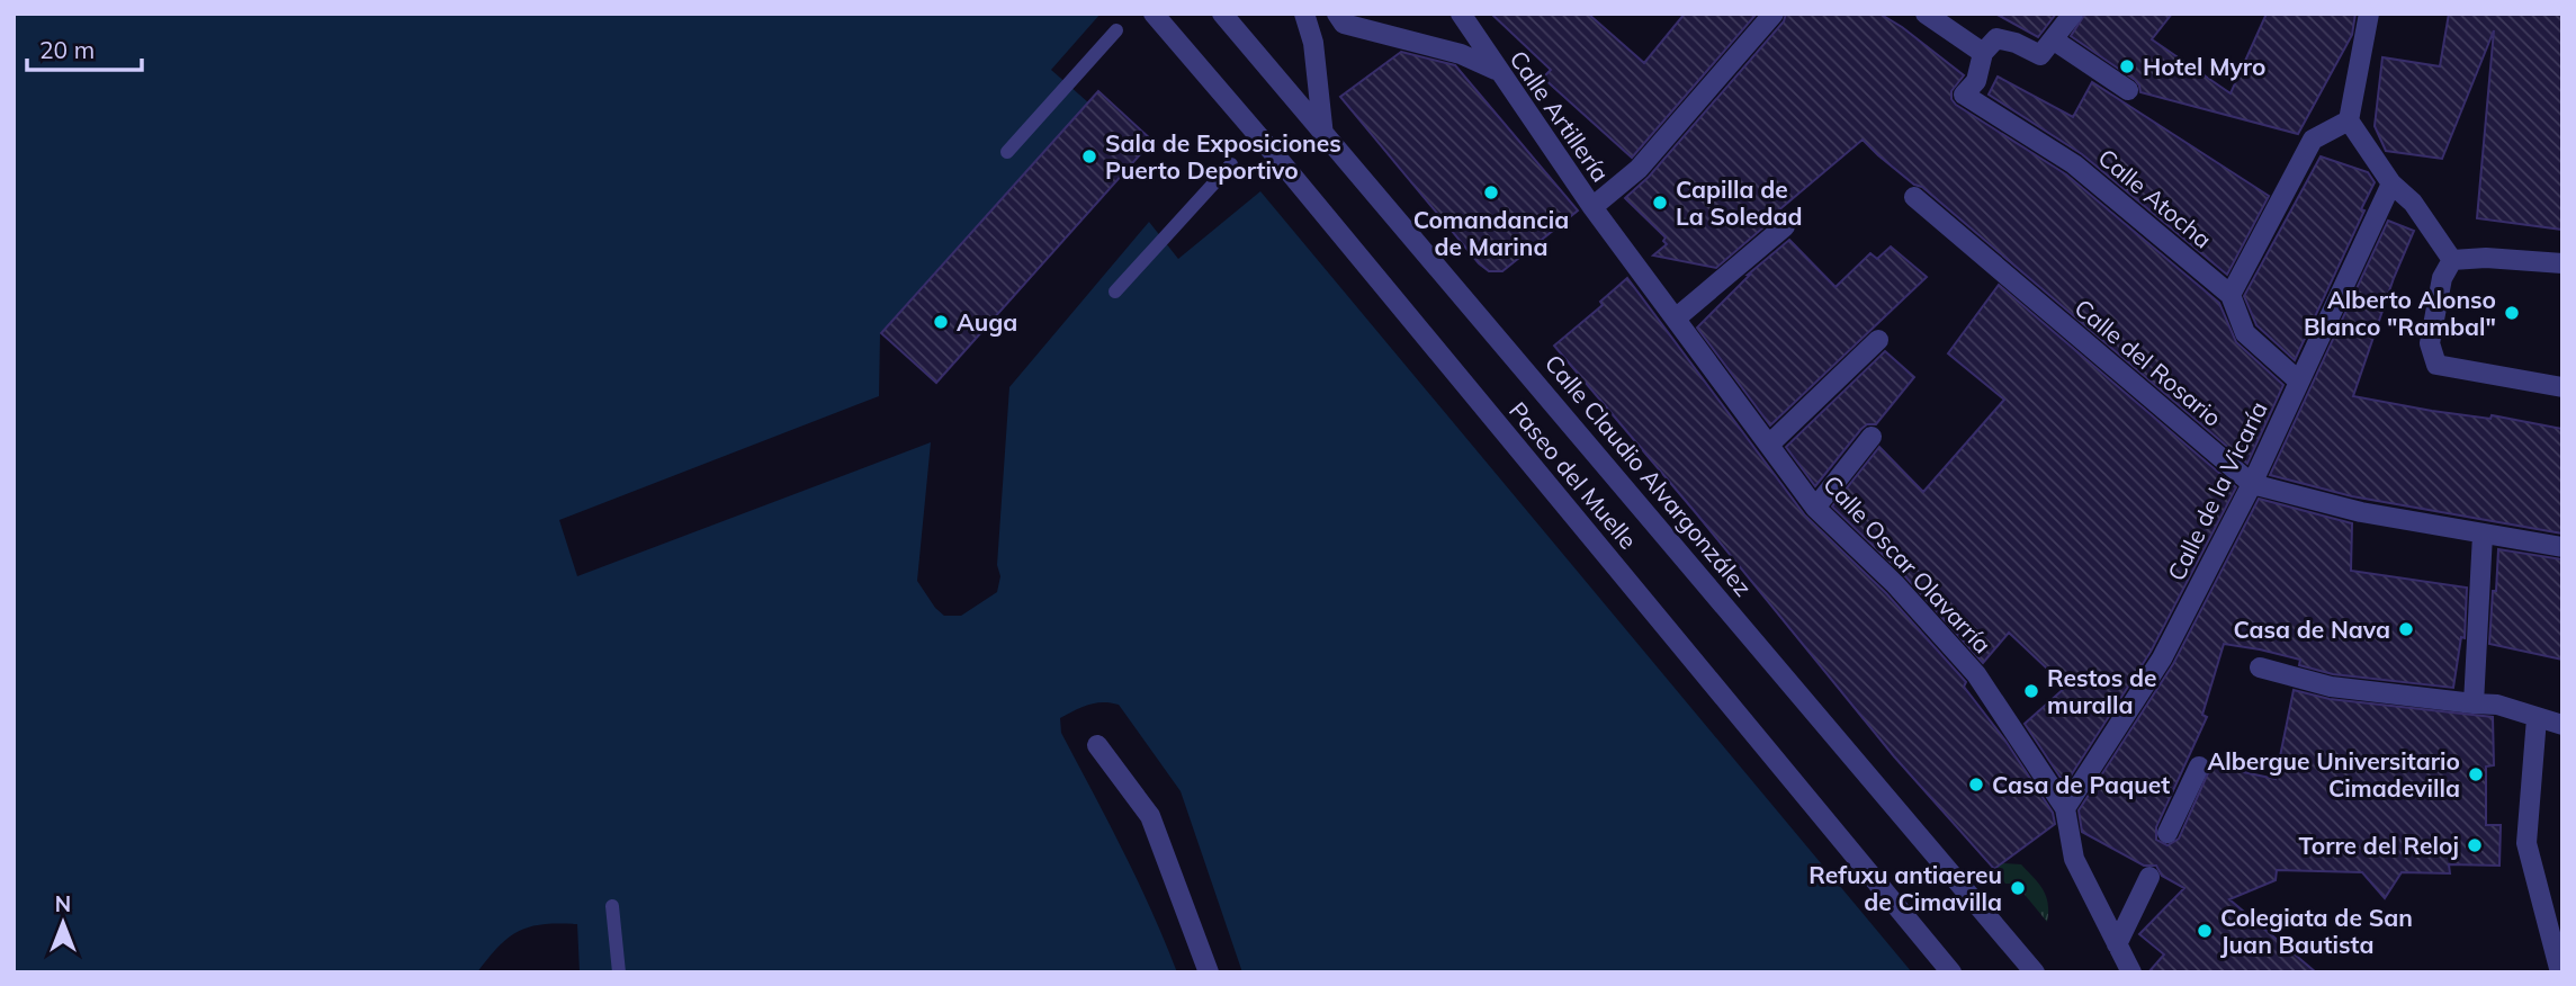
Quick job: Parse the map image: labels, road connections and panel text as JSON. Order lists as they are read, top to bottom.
{
  "streets": {
    "street": [
      "Calle Artillería",
      "Calle Atocha",
      "Calle del Rosario",
      "Paseo del Muelle",
      "Calle Claudio Alvargonzález",
      "Calle de la Vicaría",
      "Calle Oscar Olavarría"
    ]
  },
  "crossings": [
    ["Calle Artillería", "Calle Oscar Olavarría"],
    ["Calle Atocha", "Calle de la Vicaría"],
    ["Calle del Rosario", "Calle de la Vicaría"],
    ["Calle de la Vicaría", "Calle Oscar Olavarría"]
  ],
  "places": [
    "Hotel Myro",
    "Sala de Exposiciones Puerto Deportivo",
    "Comandancia de Marina",
    "Capilla de La Soledad",
    "Alberto Alonso Blanco \"Rambal\"",
    "Auga",
    "Casa de Nava",
    "Restos de muralla",
    "Albergue Universitario Cimadevilla",
    "Casa de Paquet",
    "Torre del Reloj",
    "Refuxu antiaereu de Cimavilla",
    "Colegiata de San Juan Bautista"
  ],
  "scale_bar": "20 m",
  "north": "top"
}
